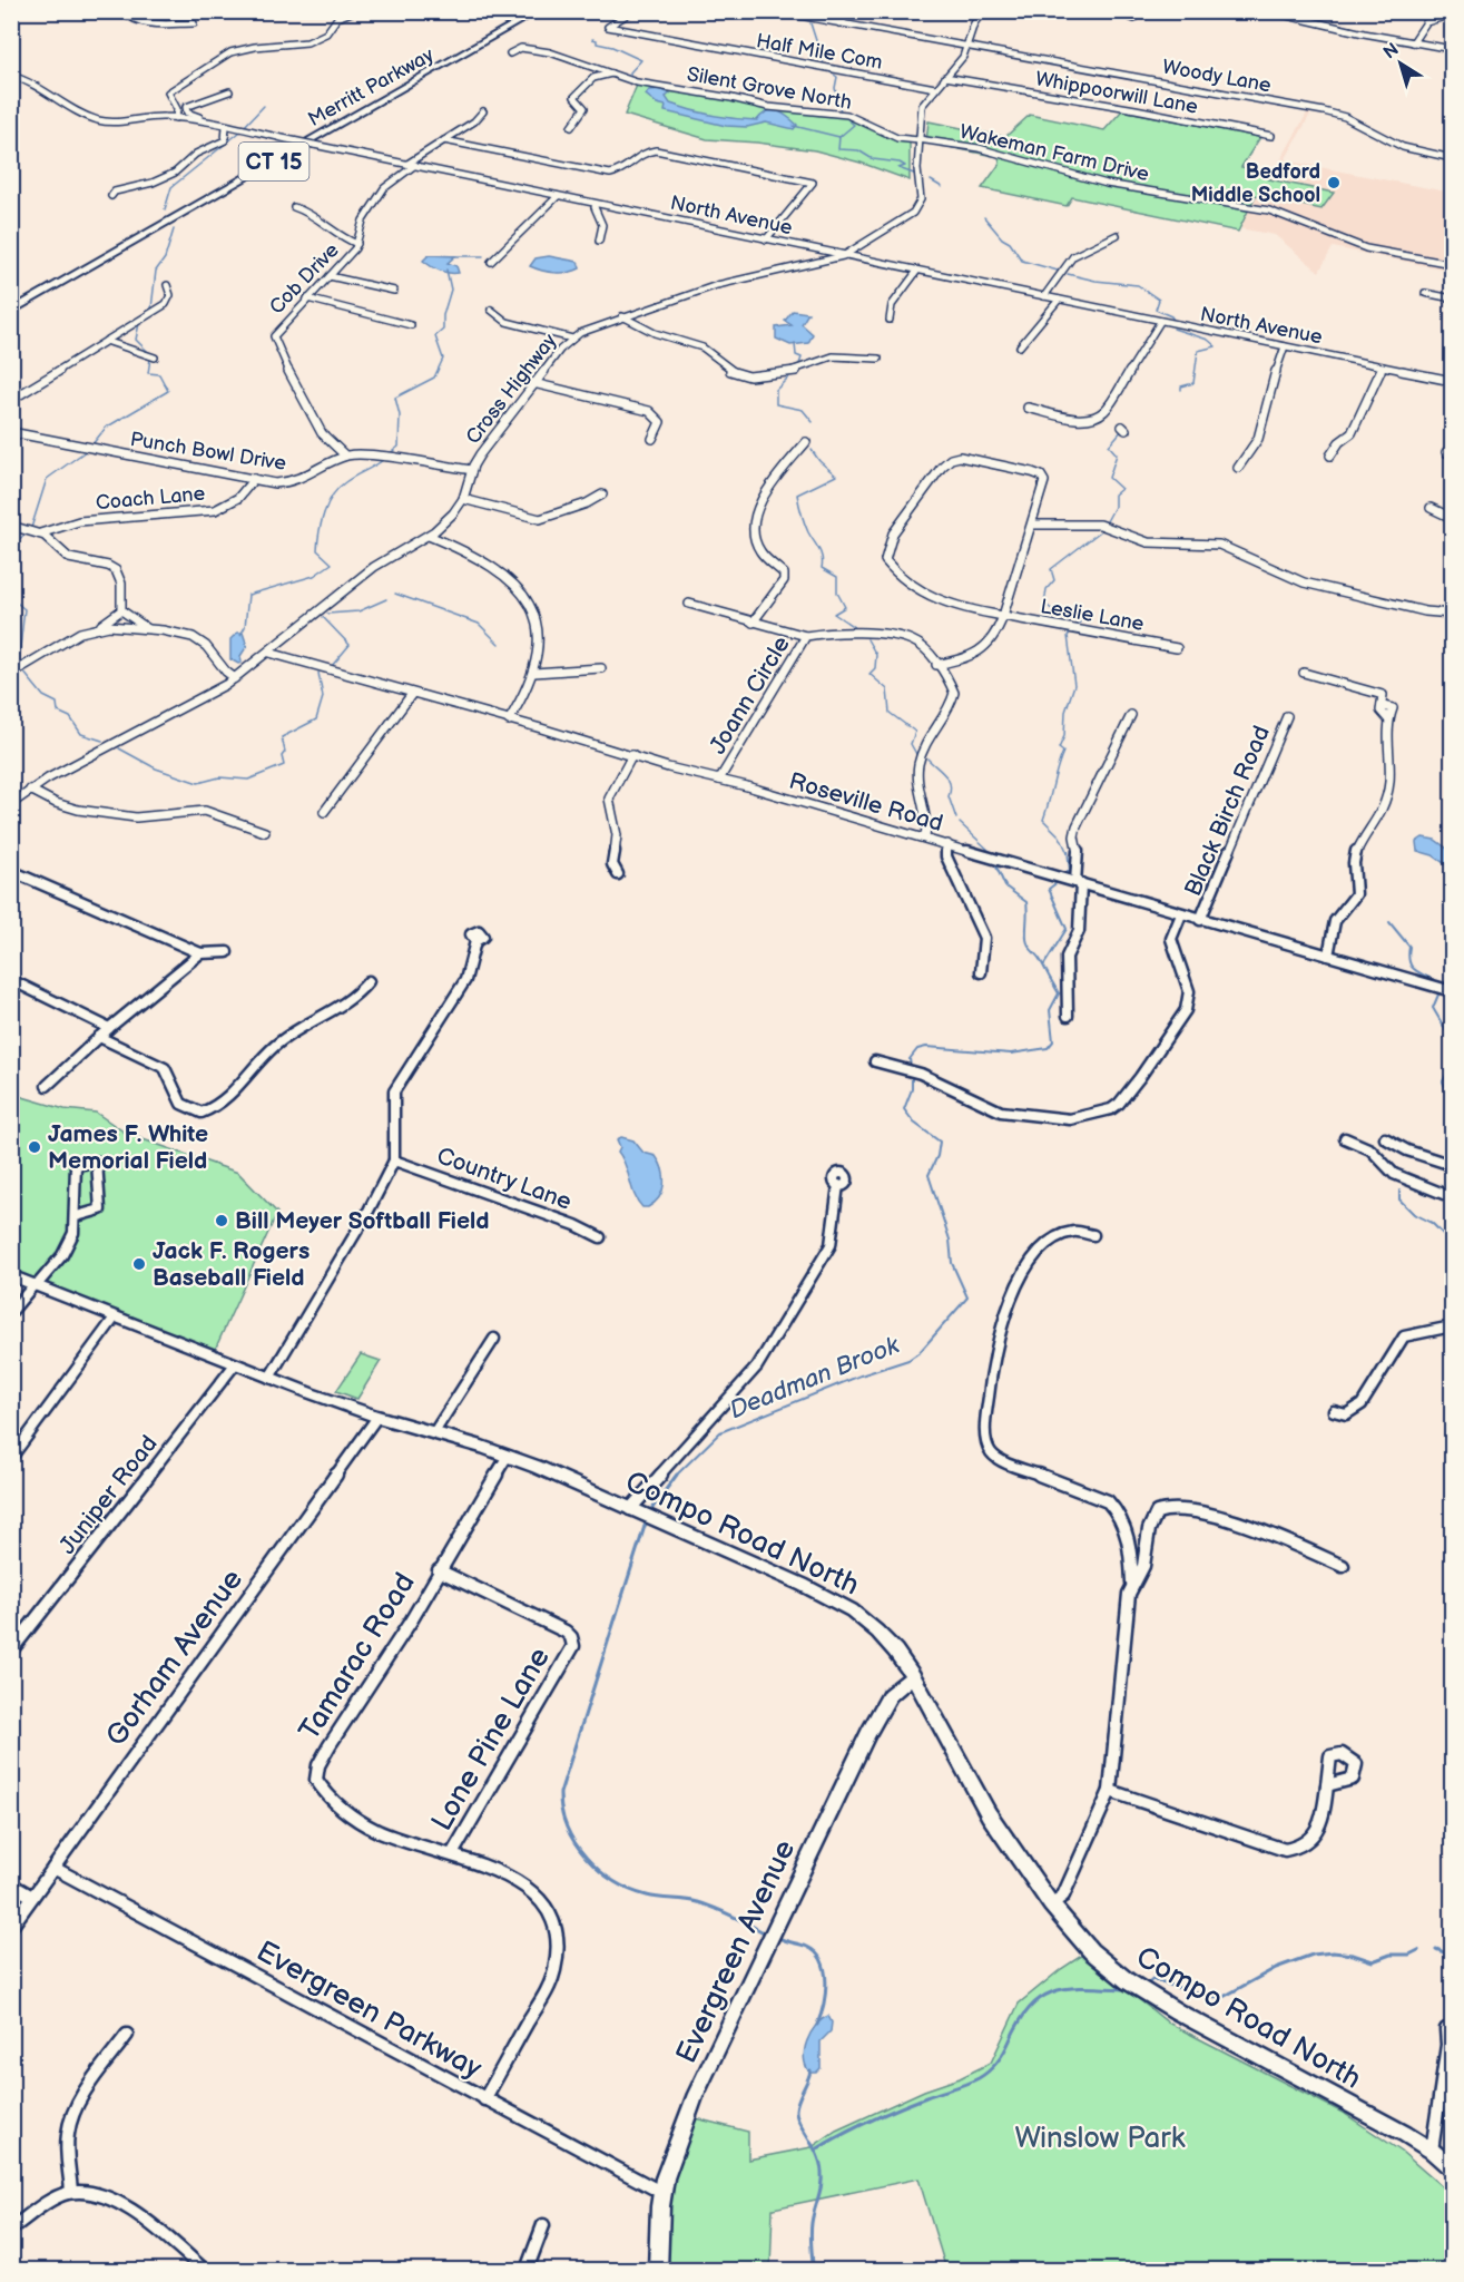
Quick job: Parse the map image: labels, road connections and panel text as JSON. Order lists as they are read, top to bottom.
{
  "streets": {
    "highway": ["Merritt Parkway", "CT 15"],
    "main road": ["Compo Road North", "Evergreen Avenue"],
    "street": [
      "Half Mile Com",
      "Woody Lane",
      "Silent Grove North",
      "Whippoorwill Lane",
      "Wakeman Farm Drive",
      "North Avenue",
      "Cob Drive",
      "Cross Highway",
      "Punch Bowl Drive",
      "Coach Lane",
      "Leslie Lane",
      "Joann Circle",
      "Roseville Road",
      "Black Birch Road",
      "Country Lane",
      "Juniper Road",
      "Tamarac Road",
      "Gorham Avenue",
      "Lone Pine Lane",
      "Evergreen Parkway"
    ]
  },
  "crossings": [
    ["Half Mile Com", "Cross Highway"],
    ["Woody Lane", "Cross Highway"],
    ["Silent Grove North", "Wakeman Farm Drive"],
    ["Silent Grove North", "Cross Highway"],
    ["Whippoorwill Lane", "Cross Highway"],
    ["Wakeman Farm Drive", "Cross Highway"],
    ["North Avenue", "Cob Drive"],
    ["North Avenue", "Cross Highway"],
    ["Cob Drive", "Punch Bowl Drive"],
    ["Cross Highway", "Punch Bowl Drive"],
    ["Cross Highway", "Roseville Road"],
    ["Punch Bowl Drive", "Coach Lane"],
    ["Joann Circle", "Roseville Road"],
    ["Roseville Road", "Black Birch Road"],
    ["Juniper Road", "Compo Road North"],
    ["Compo Road North", "Tamarac Road"],
    ["Compo Road North", "Gorham Avenue"],
    ["Compo Road North", "Evergreen Avenue"],
    ["Tamarac Road", "Lone Pine Lane"],
    ["Tamarac Road", "Evergreen Parkway"],
    ["Gorham Avenue", "Evergreen Parkway"],
    ["Evergreen Avenue", "Evergreen Parkway"]
  ],
  "water": ["Deadman Brook"],
  "parks": ["Winslow Park"],
  "places": [
    "Bedford Middle School",
    "James F. White Memorial Field",
    "Bill Meyer Softball Field",
    "Jack F. Rogers Baseball Field"
  ],
  "north": "top left"
}
